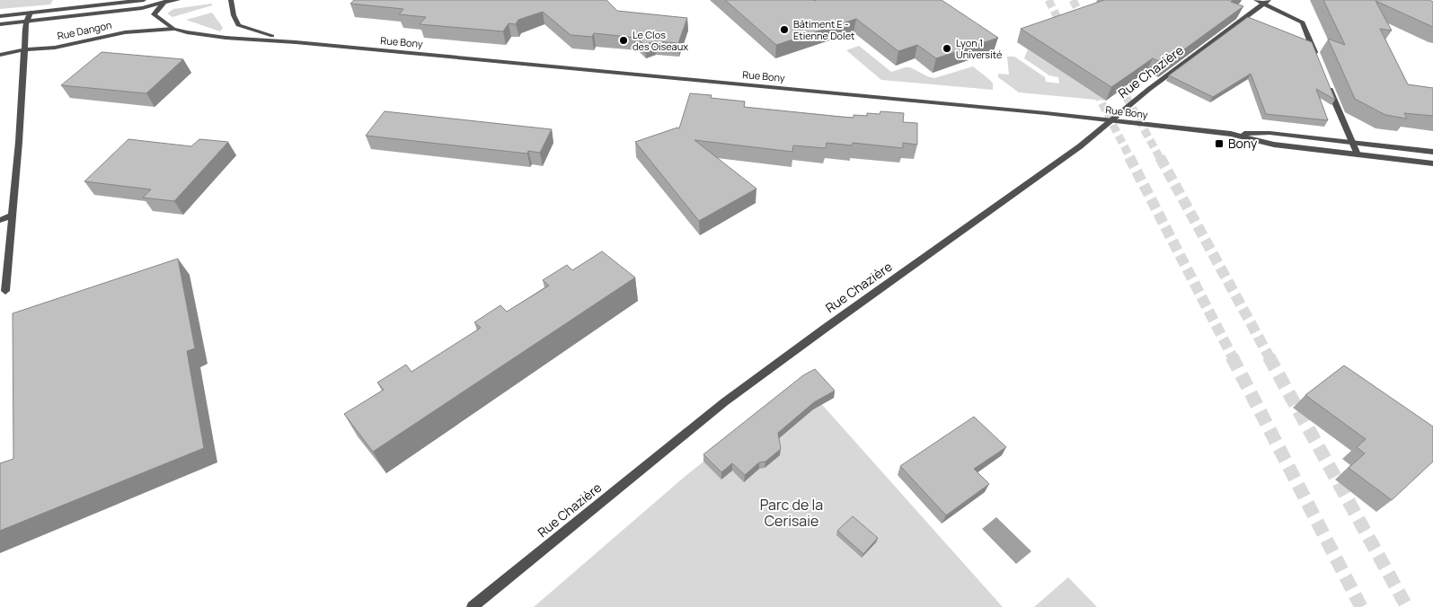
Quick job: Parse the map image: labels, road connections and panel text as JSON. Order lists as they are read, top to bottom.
{
  "streets": {
    "street": ["Rue Dangon", "Rue Bony", "Rue Chazière"]
  },
  "crossings": [
    ["Rue Dangon", "Rue Bony"],
    ["Rue Bony", "Rue Chazière"]
  ],
  "parks": ["Parc de la Cerisaie"],
  "places": {
    "other": ["Bâtiment E - Etienne Dolet", "Le Clos des Oiseaux", "Lyon 1 Université"],
    "transit": ["Bony"]
  }
}
